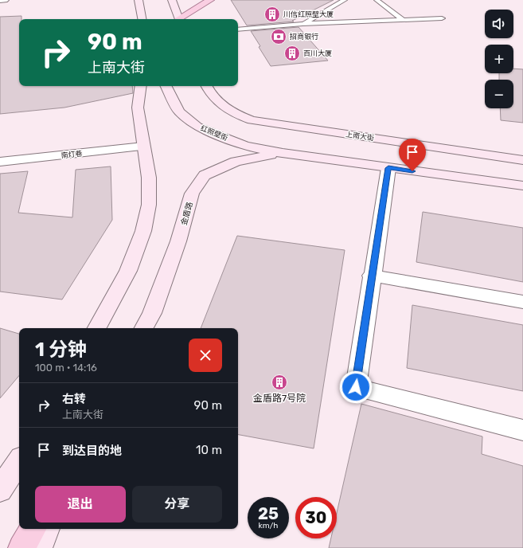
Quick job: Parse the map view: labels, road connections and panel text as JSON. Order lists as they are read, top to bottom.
{
  "streets": {
    "main road": ["红照壁街", "上南大街", "金盾路"],
    "street": ["南灯巷"]
  },
  "crossings": [
    ["红照壁街", "金盾路"]
  ],
  "places": {
    "building": ["川信红照壁大厦", "百川大厦", "金盾路7号院"],
    "bank": ["招商银行"]
  },
  "page": {
    "map_buttons": ["+", "−"],
    "turn": ["90 m", "上南大街"],
    "heading": ["1 分钟", "100 m · 14:16"],
    "list": [
      {
        "name": "右转",
        "note": "上南大街",
        "value": "90 m"
      },
      {
        "name": "到达目的地",
        "value": "10 m"
      }
    ],
    "buttons": ["退出", "分享"],
    "speed": "25 km/h",
    "limit": "30"
  }
}
